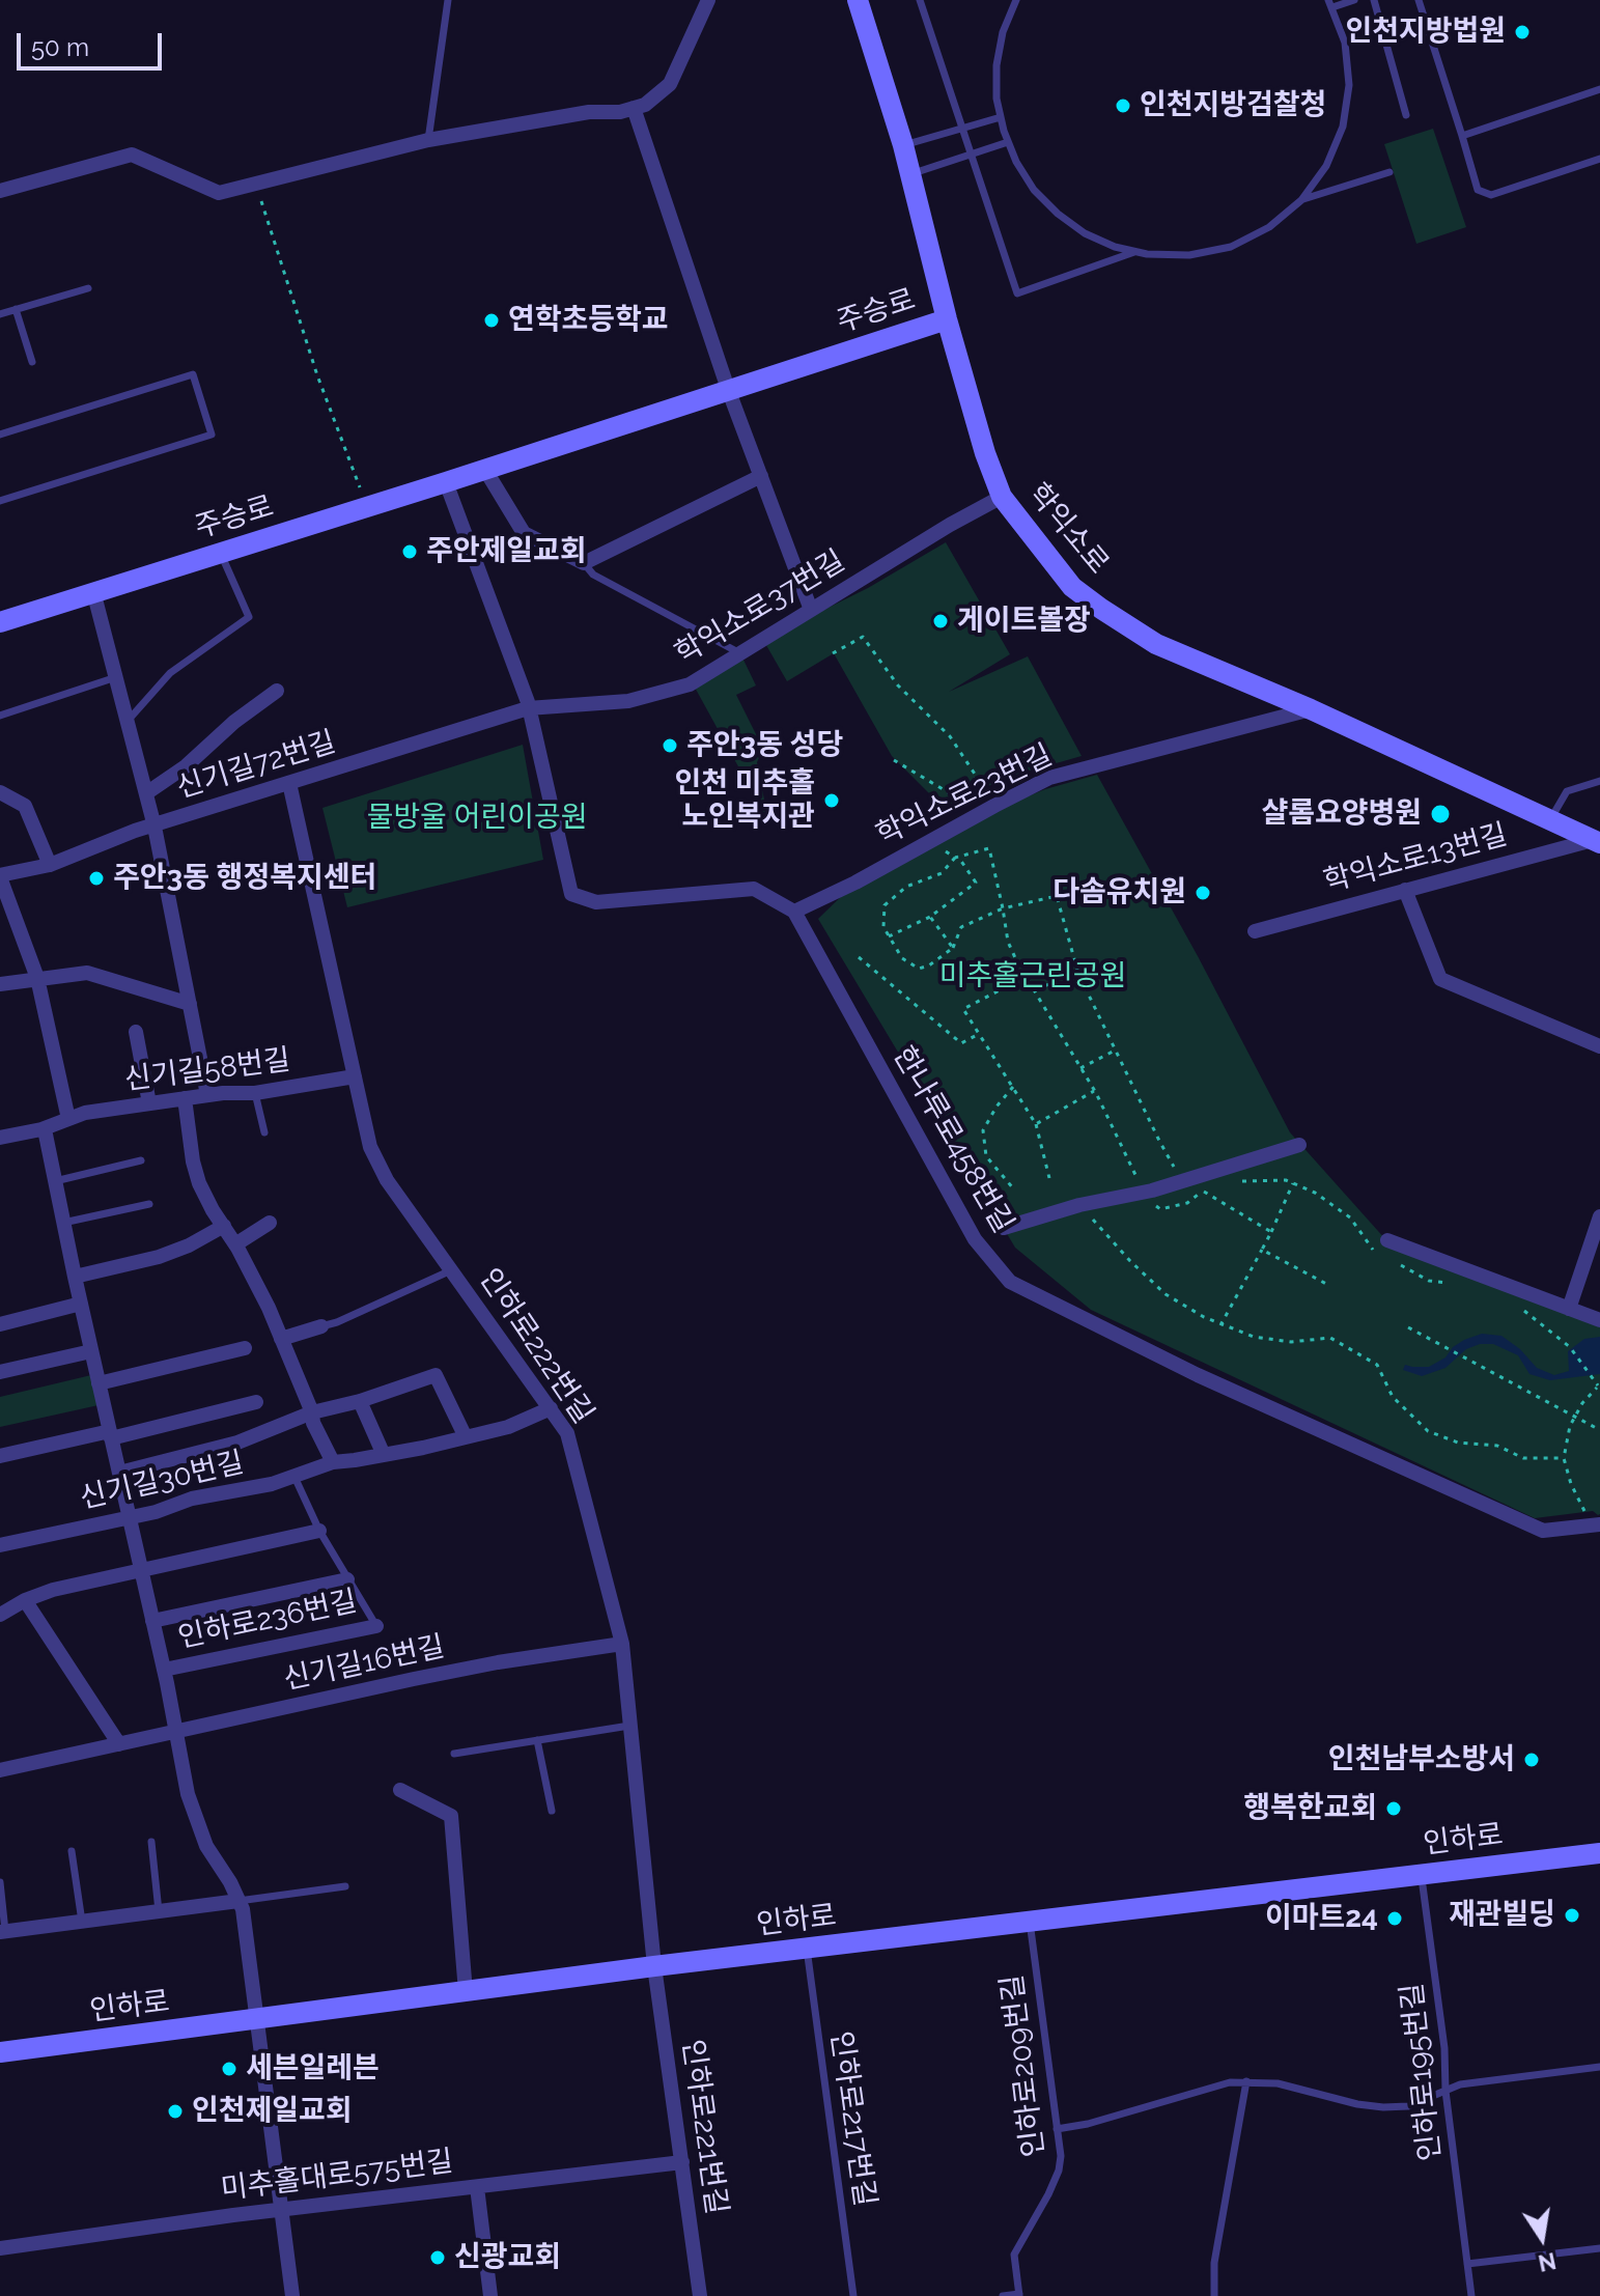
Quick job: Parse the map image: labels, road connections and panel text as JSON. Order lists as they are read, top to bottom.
{
  "streets": {
    "street": [
      "주승로",
      "학익소로",
      "학익소로37번길",
      "신기길72번길",
      "학익소로23번길",
      "학익소로13번길",
      "신기길58번길",
      "한나루로458번길",
      "인하로222번길",
      "신기길30번길",
      "인하로236번길",
      "신기길16번길",
      "인하로",
      "인하로221번길",
      "미추홀대로575번길"
    ],
    "lane": ["인하로209번길", "인하로195번길", "인하로217번길"]
  },
  "crossings": [
    ["주승로", "학익소로"],
    ["학익소로", "학익소로37번길"],
    ["학익소로", "학익소로23번길"],
    ["학익소로", "학익소로13번길"],
    ["학익소로37번길", "신기길72번길"],
    ["신기길72번길", "인하로222번길"],
    ["학익소로23번길", "한나루로458번길"],
    ["신기길58번길", "인하로222번길"],
    ["신기길58번길", "인하로236번길"],
    ["인하로222번길", "신기길30번길"],
    ["인하로222번길", "신기길16번길"],
    ["인하로222번길", "인하로"],
    ["인하로222번길", "인하로221번길"],
    ["신기길30번길", "인하로236번길"],
    ["인하로236번길", "신기길16번길"],
    ["인하로236번길", "인하로"],
    ["인하로236번길", "미추홀대로575번길"],
    ["인하로", "인하로209번길"],
    ["인하로", "인하로195번길"],
    ["인하로", "인하로217번길"],
    ["인하로", "인하로221번길"],
    ["인하로221번길", "미추홀대로575번길"]
  ],
  "parks": ["물방울 어린이공원", "미추홀근린공원"],
  "places": [
    "인천지방법원",
    "인천지방검찰청",
    "연학초등학교",
    "주안제일교회",
    "게이트볼장",
    "주안3동 성당",
    "인천 미추홀 노인복지관",
    "샬롬요양병원",
    "주안3동 행정복지센터",
    "다솜유치원",
    "인천남부소방서",
    "행복한교회",
    "재관빌딩",
    "이마트24",
    "세븐일레븐",
    "인천제일교회",
    "신광교회"
  ],
  "scale_bar": "50 m",
  "north": "bottom"
}
